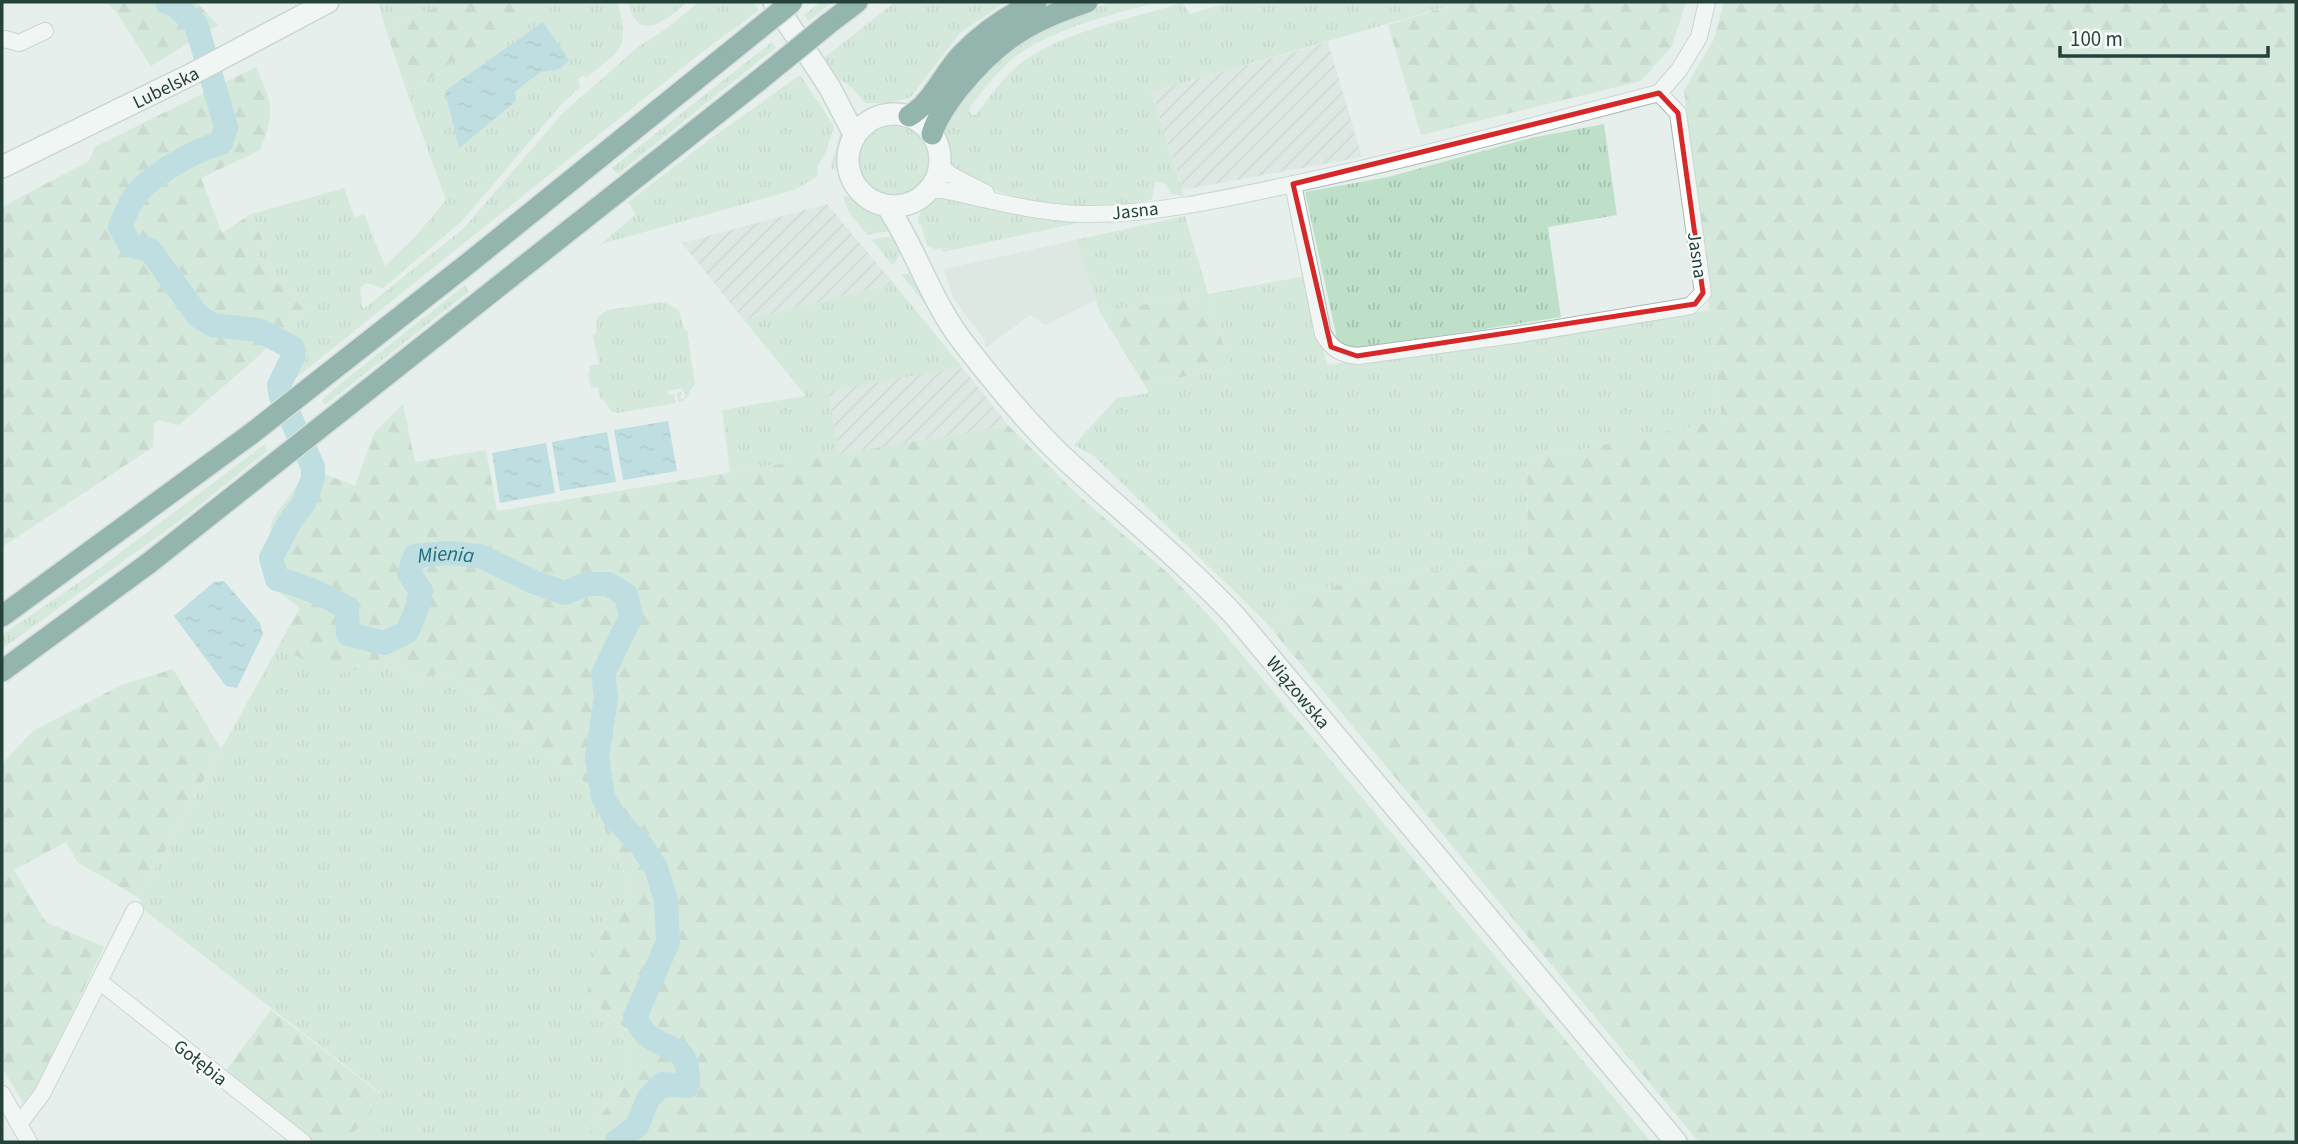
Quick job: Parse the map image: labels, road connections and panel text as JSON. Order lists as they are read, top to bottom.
{
  "streets": {
    "main road": ["Lubelska", "Wiązowska"],
    "street": ["Jasna", "Gołębia"]
  },
  "crossings": [
    ["Jasna", "Wiązowska"]
  ],
  "water": ["Mienia"],
  "scale_bar": "100 m"
}
